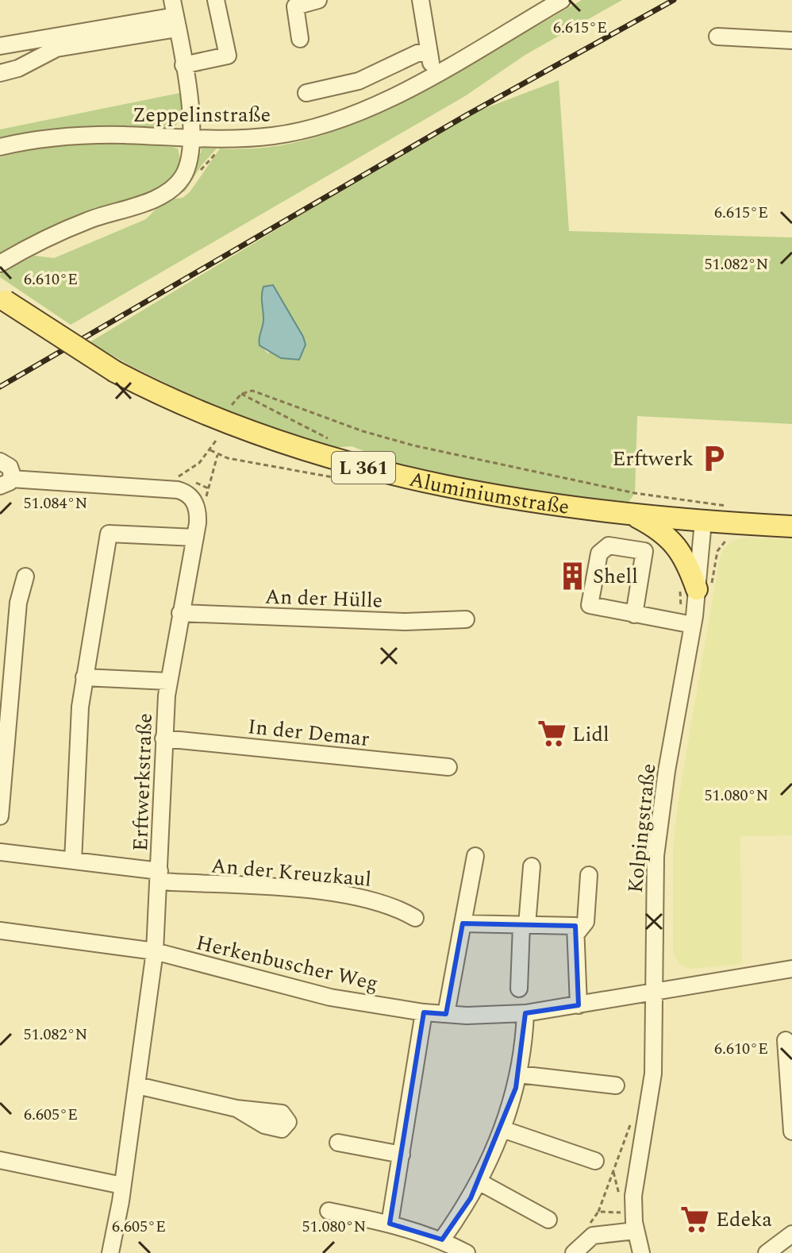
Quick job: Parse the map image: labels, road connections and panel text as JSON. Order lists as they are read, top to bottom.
{
  "streets": {
    "main road": ["L 361", "Aluminiumstraße"],
    "street": [
      "Zeppelinstraße",
      "An der Hülle",
      "In der Demar",
      "Erftwerkstraße",
      "Kolpingstraße",
      "An der Kreuzkaul",
      "Herkenbuscher Weg"
    ]
  },
  "crossings": [
    ["Aluminiumstraße", "Kolpingstraße"],
    ["An der Hülle", "Erftwerkstraße"],
    ["In der Demar", "Erftwerkstraße"],
    ["Erftwerkstraße", "An der Kreuzkaul"],
    ["Erftwerkstraße", "Herkenbuscher Weg"],
    ["Kolpingstraße", "Herkenbuscher Weg"]
  ],
  "places": {
    "parking": ["Erftwerk"],
    "building": ["Shell"],
    "supermarket": ["Lidl", "Edeka"]
  },
  "coordinates": [
    "6.615°E",
    "51.082°N",
    "6.610°E",
    "51.084°N",
    "51.080°N",
    "6.605°E"
  ]
}
